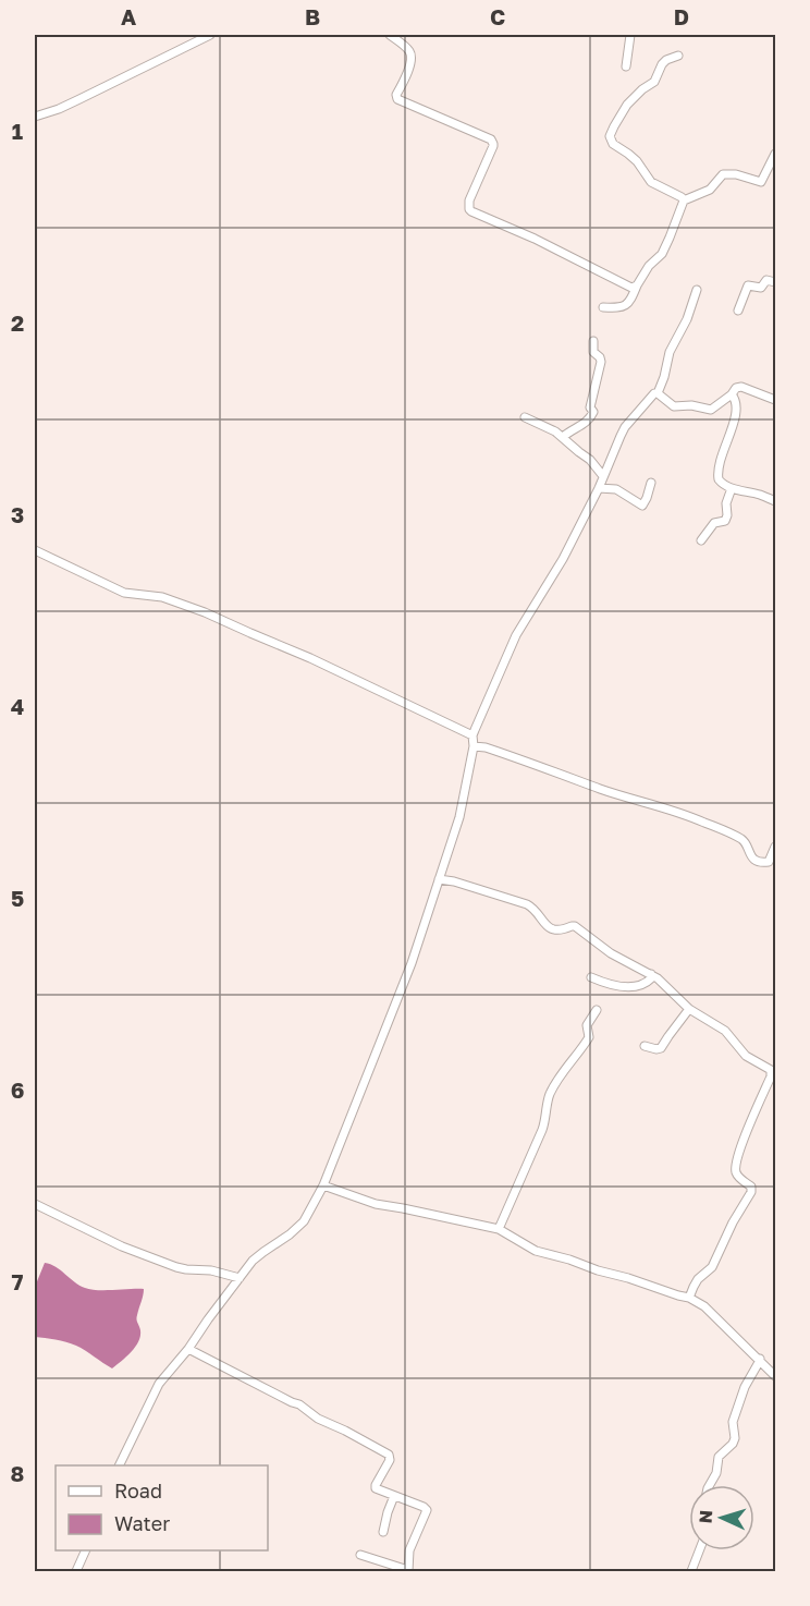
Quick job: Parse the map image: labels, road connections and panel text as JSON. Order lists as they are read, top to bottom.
{
  "legend": ["Road", "Water"],
  "north": "left",
  "grid": {
    "columns": [
      "A",
      "B",
      "C",
      "D"
    ],
    "rows": [
      "1",
      "2",
      "3",
      "4",
      "5",
      "6",
      "7",
      "8"
    ]
  }
}
